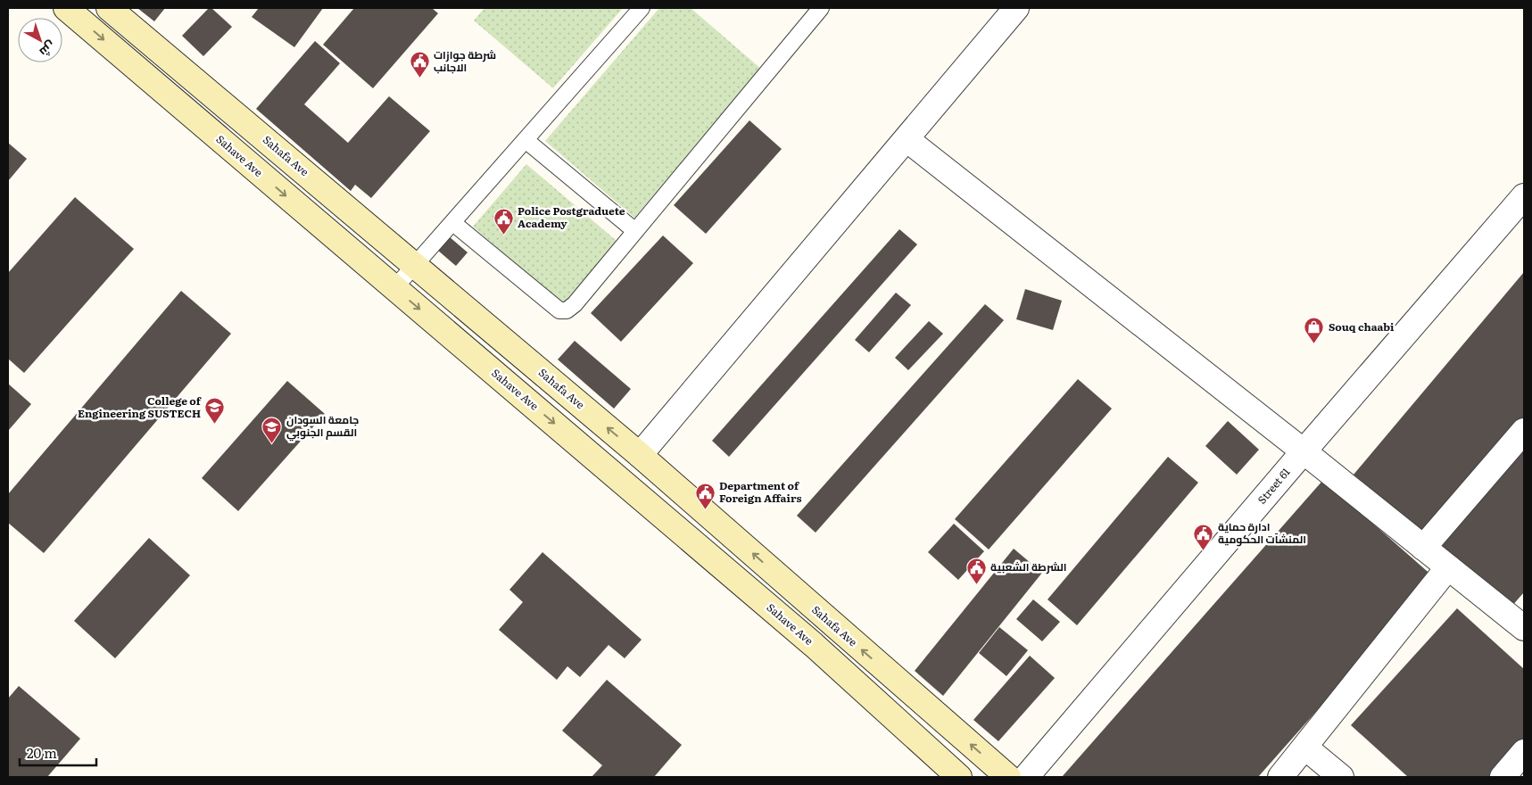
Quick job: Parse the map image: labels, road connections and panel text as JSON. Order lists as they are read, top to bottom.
{
  "streets": {
    "main road": ["Sahave Ave", "Sahafa Ave"],
    "street": ["Street 61"]
  },
  "one_way": ["Sahave Ave", "Sahafa Ave"],
  "places": {
    "public building": [
      "شرطة جوازات الاجانب",
      "Police Postgraduete Academy",
      "Department of Foreign Affairs",
      "ادارة حماية المنشآت الحكومية",
      "الشرطة الشعبية"
    ],
    "shop": ["Souq chaabi"],
    "school or university": ["College of Engineering SUSTECH", "جامعة السودان القسم الجنوبي"]
  },
  "scale_bar": "20 m",
  "north": "bottom right"
}
